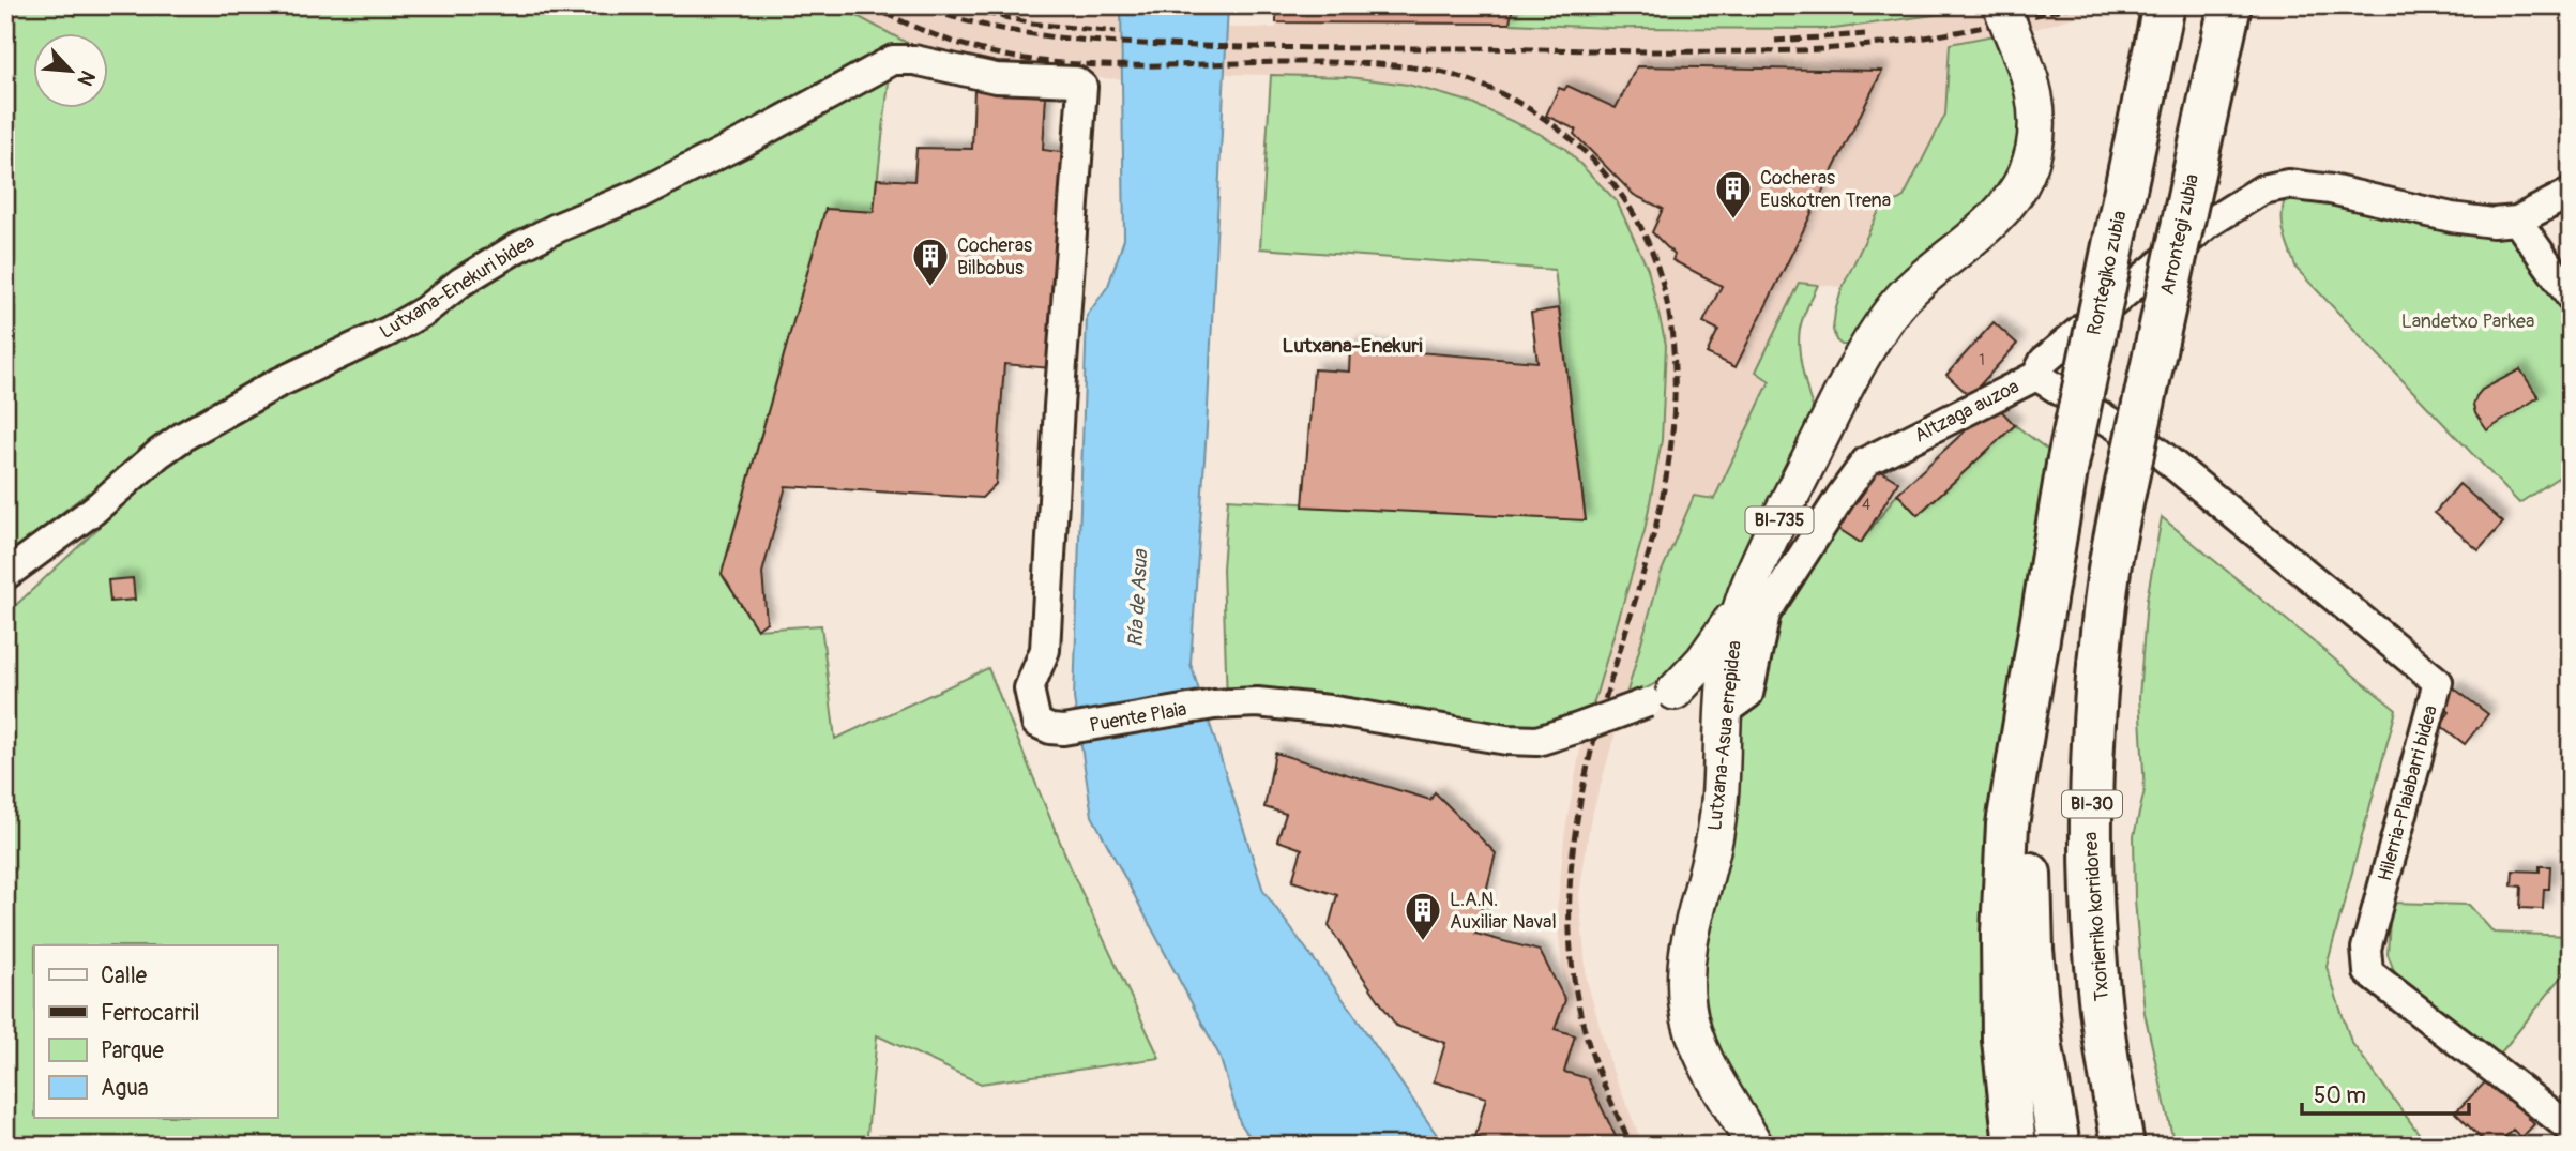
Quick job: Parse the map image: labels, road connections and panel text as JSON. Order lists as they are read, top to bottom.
{
  "streets": {
    "highway": [
      "Arrontegi zubia",
      "Rontegiko zubia",
      "BI-30",
      "Txorierriko korridorea"
    ],
    "main road": ["BI-735", "Lutxana-Asua errepidea"],
    "street": [
      "Lutxana-Enekuri bidea",
      "Altzaga auzoa",
      "Puente Plaia",
      "Hilerria-Plaiabarri bidea"
    ]
  },
  "crossings": [
    ["Arrontegi zubia", "Txorierriko korridorea"],
    ["Lutxana-Enekuri bidea", "Puente Plaia"],
    ["Altzaga auzoa", "Puente Plaia"],
    ["Altzaga auzoa", "Lutxana-Asua errepidea"],
    ["Altzaga auzoa", "Hilerria-Plaiabarri bidea"],
    ["Puente Plaia", "Lutxana-Asua errepidea"]
  ],
  "districts": ["Lutxana-Enekuri"],
  "water": ["Ría de Asua"],
  "parks": ["Landetxo Parkea"],
  "places": {
    "building": ["Cocheras Euskotren Trena", "Cocheras Bilbobus", "L.A.N. Auxiliar Naval"]
  },
  "house_numbers": ["1", "4"],
  "legend": [
    "Calle",
    "Ferrocarril",
    "Parque",
    "Agua"
  ],
  "scale_bar": "50 m",
  "north": "bottom right"
}
